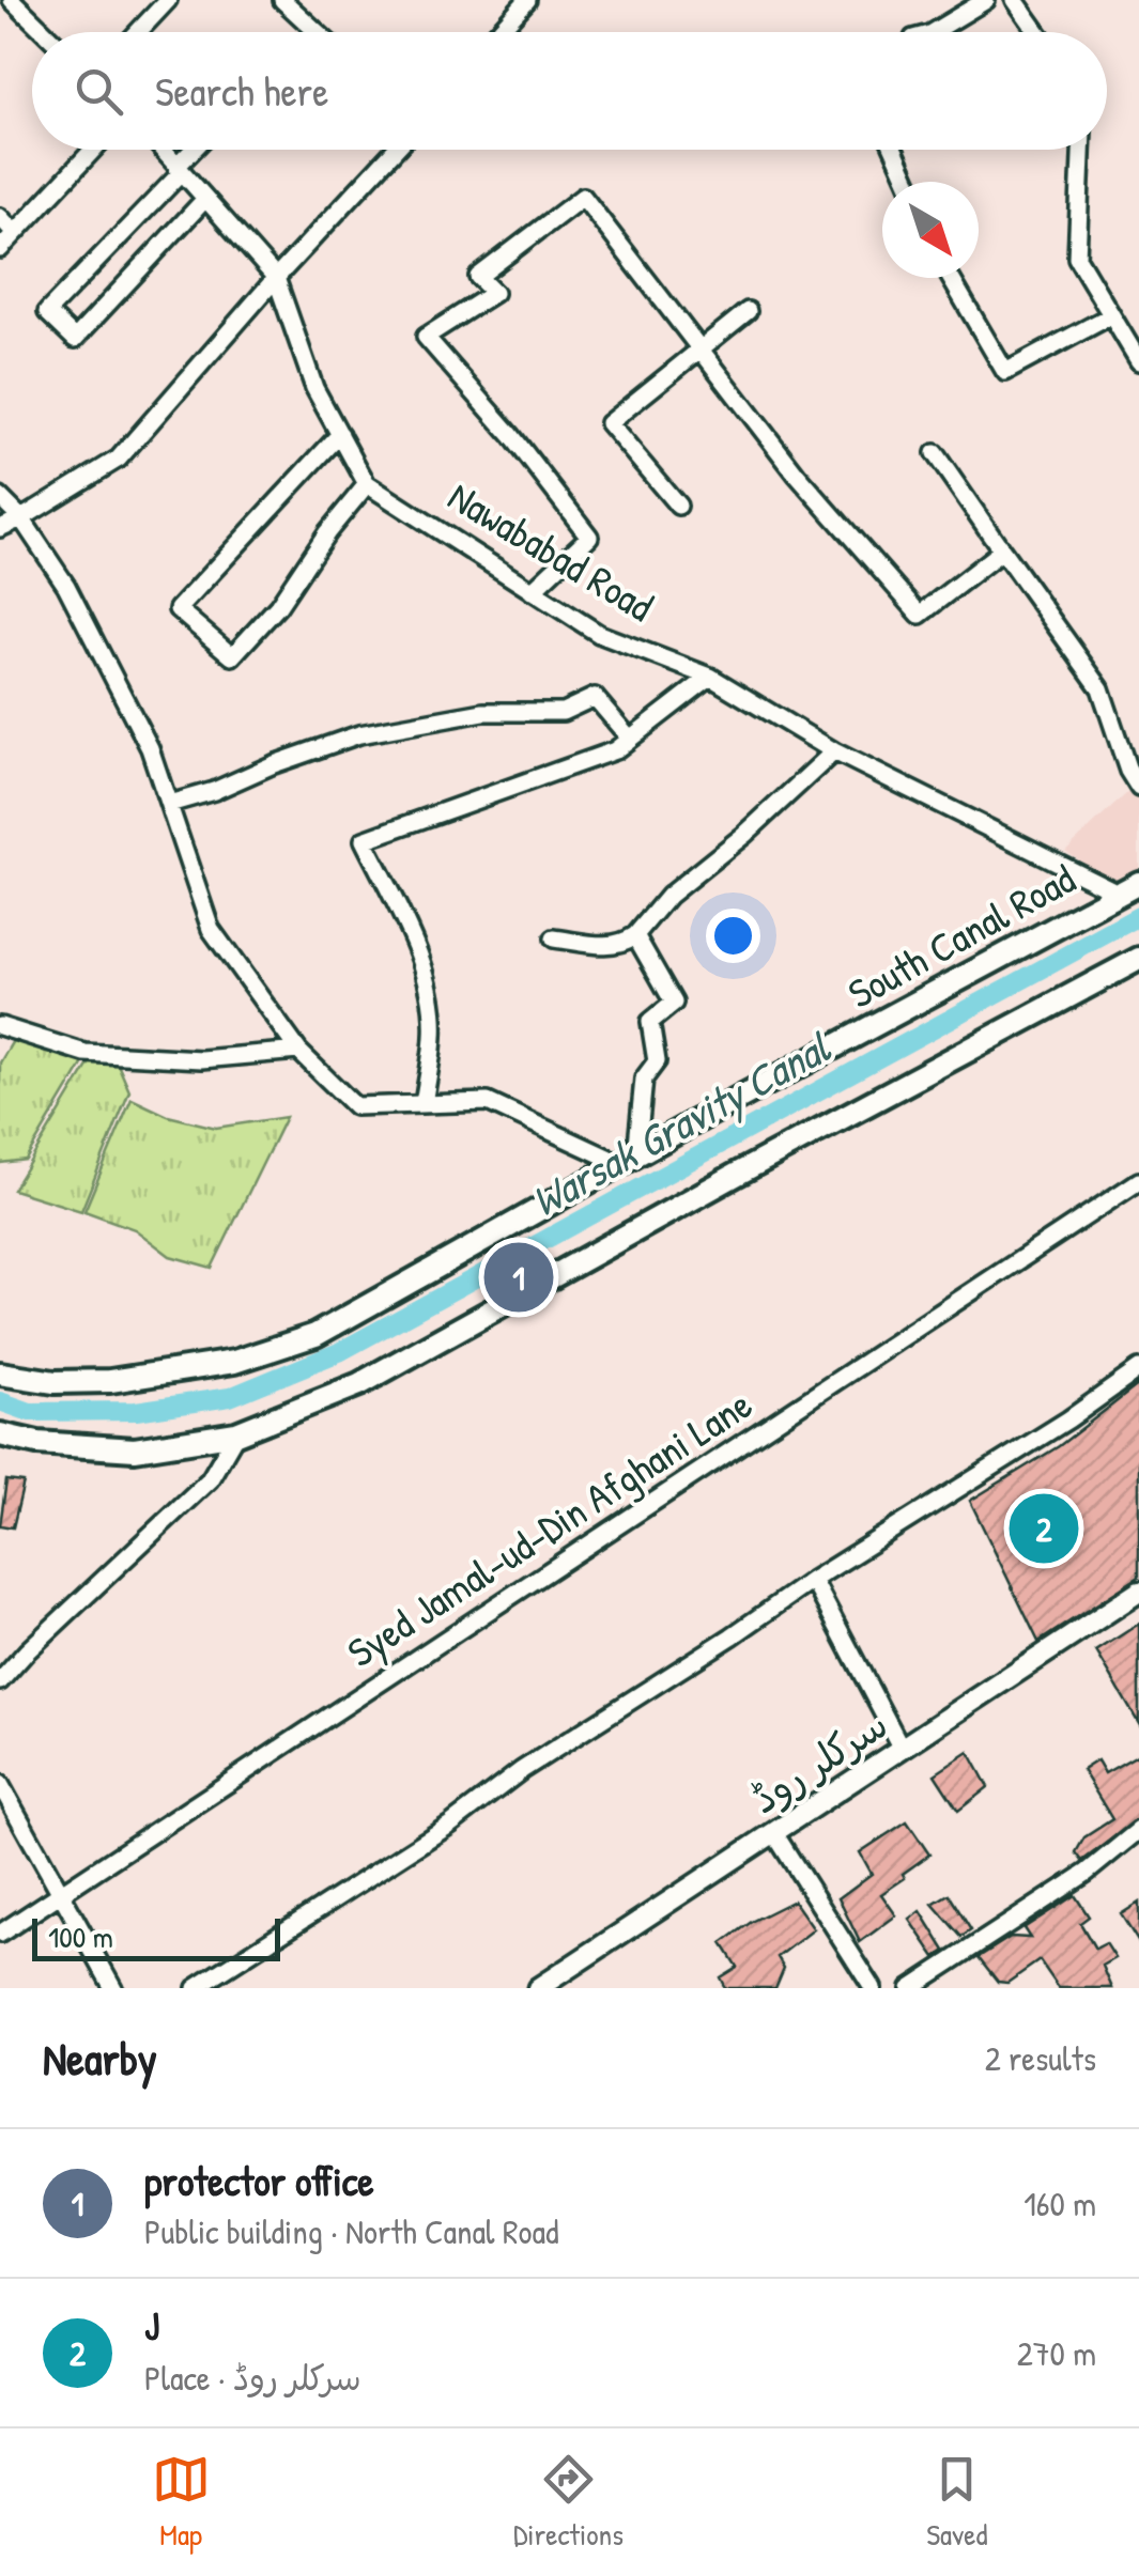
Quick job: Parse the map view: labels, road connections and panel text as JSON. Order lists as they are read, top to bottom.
{
  "streets": {
    "main road": ["South Canal Road"],
    "street": ["Nawababad Road", "Syed Jamal-ud-Din Afghani Lane", "سرکلر روڈ"]
  },
  "crossings": [
    ["Nawababad Road", "South Canal Road"]
  ],
  "water": ["Warsak Gravity Canal"],
  "scale_bar": "100 m",
  "north": "bottom right",
  "page": {
    "search": "Search here",
    "pins": ["1", "2"],
    "scale": "100 m",
    "heading": ["Nearby", "2 results"],
    "list": [
      {
        "mark": "1",
        "name": "protector office",
        "note": "Public building · North Canal Road",
        "value": "160 m"
      },
      {
        "mark": "2",
        "name": "J",
        "note": "Place · سرکلر روڈ",
        "value": "270 m"
      }
    ],
    "nav": ["Map", "Directions", "Saved"]
  }
}
